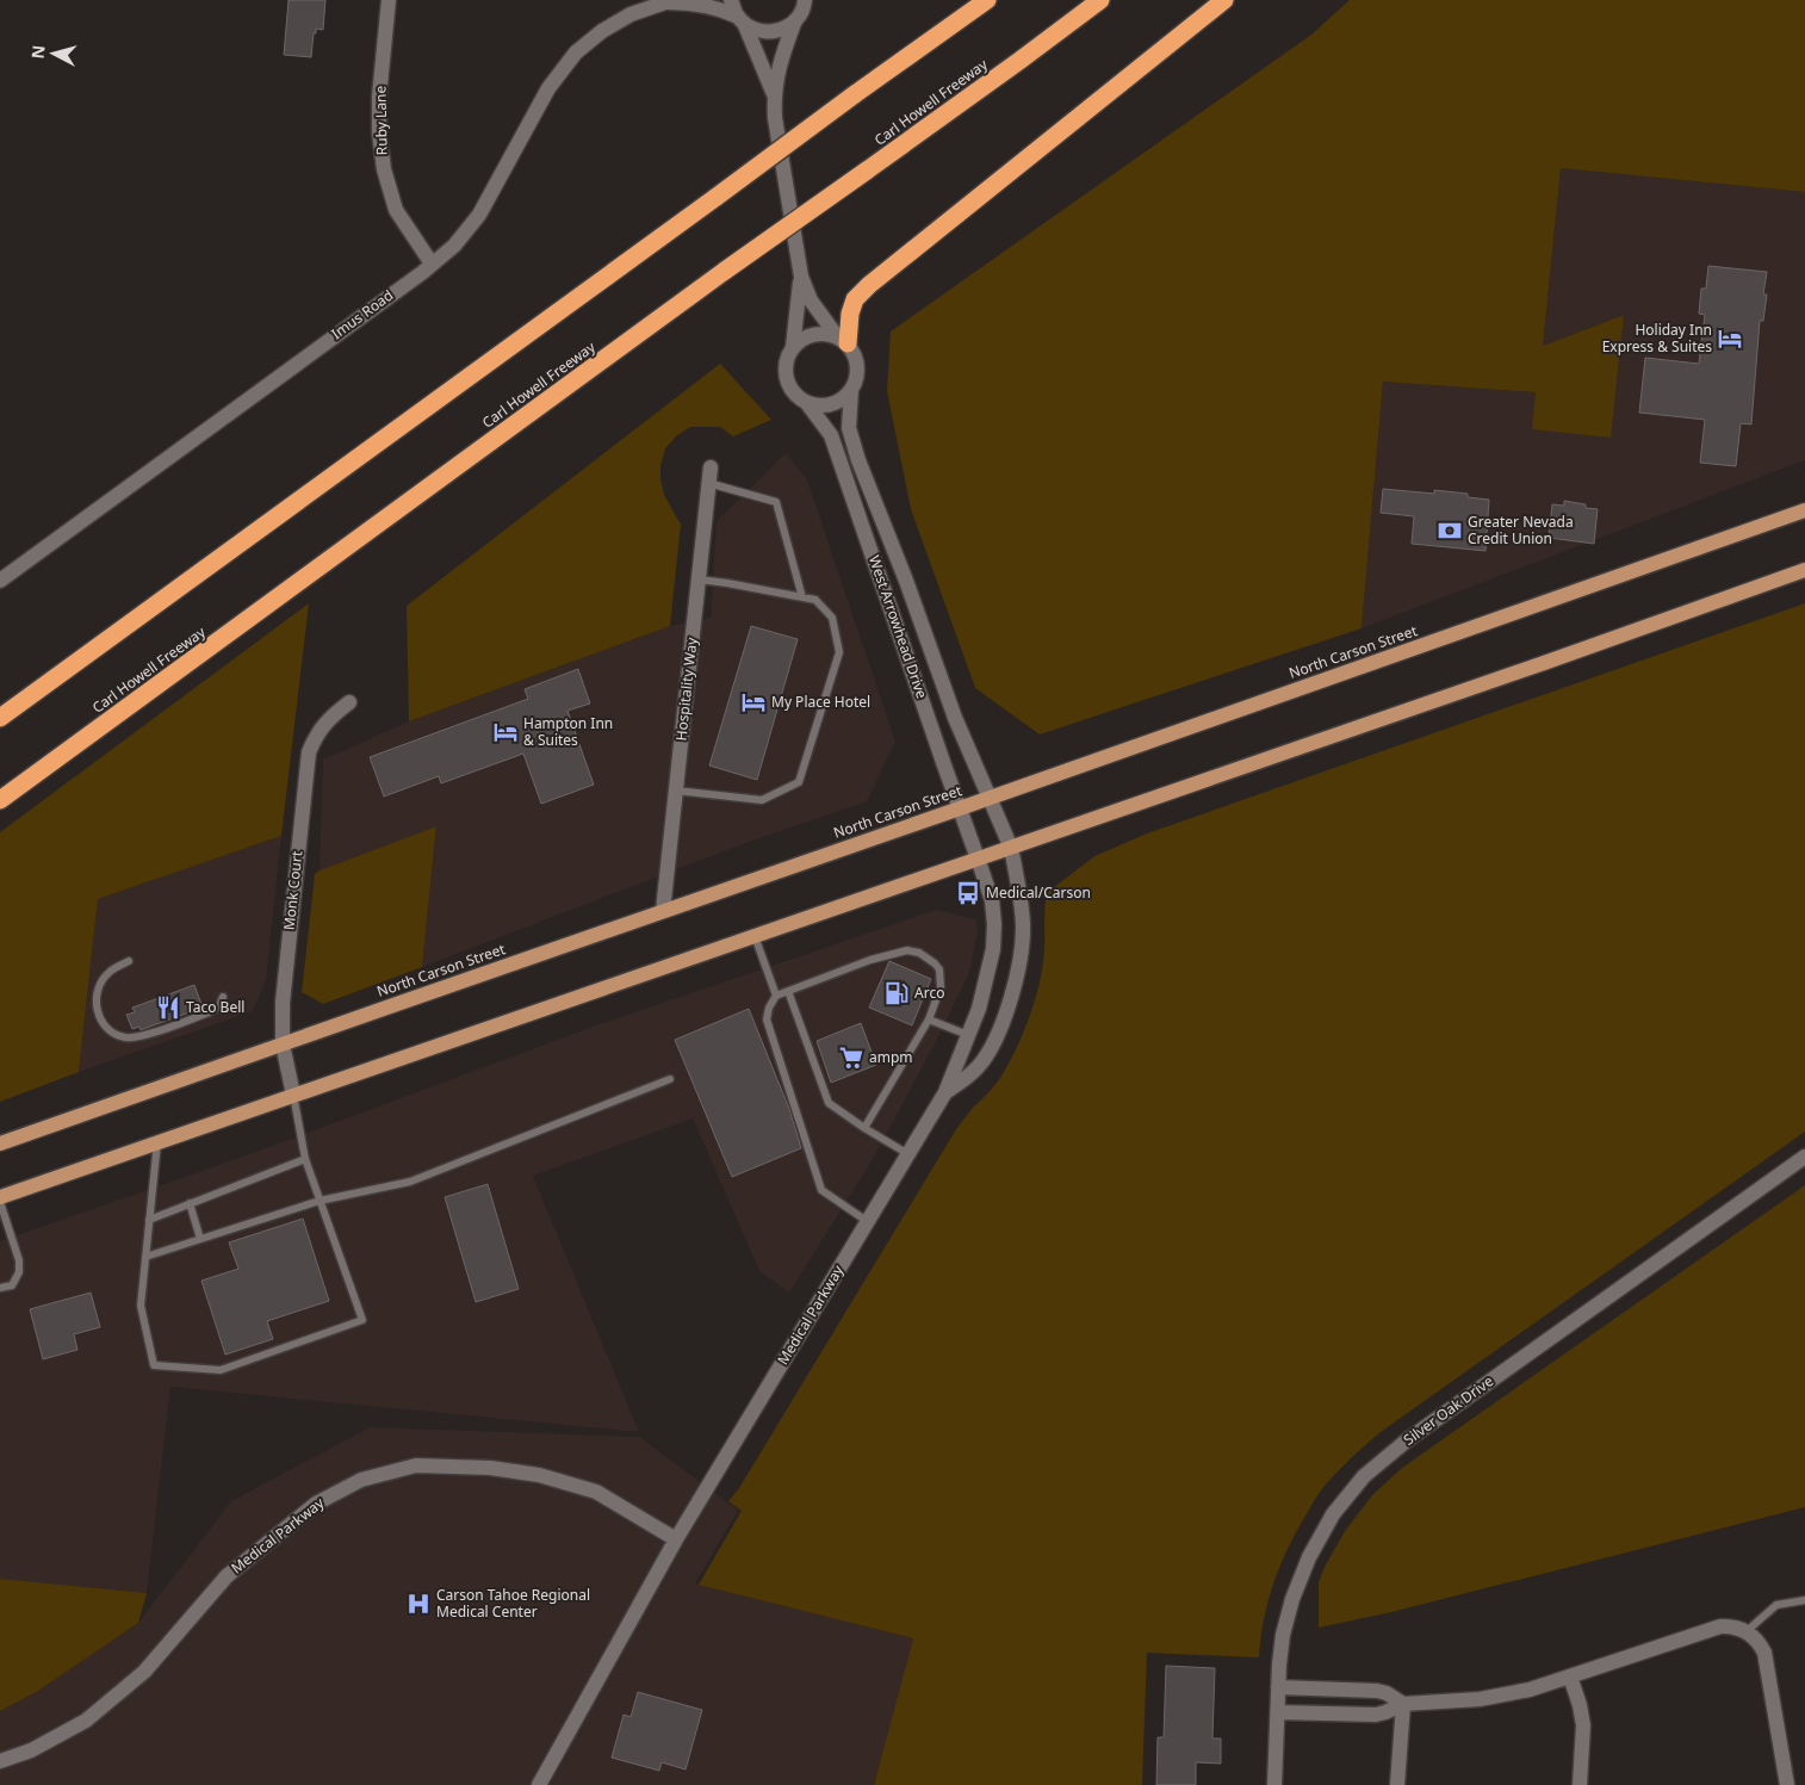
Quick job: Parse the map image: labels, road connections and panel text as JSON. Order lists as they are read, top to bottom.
{
  "streets": {
    "highway": ["Carl Howell Freeway"],
    "main road": ["North Carson Street"],
    "street": [
      "Ruby Lane",
      "Imus Road",
      "West Arrowhead Drive",
      "Hospitality Way",
      "Monk Court",
      "Medical Parkway",
      "Silver Oak Drive"
    ]
  },
  "crossings": [
    ["Ruby Lane", "Imus Road"],
    ["West Arrowhead Drive", "North Carson Street"],
    ["West Arrowhead Drive", "Medical Parkway"],
    ["North Carson Street", "Hospitality Way"],
    ["North Carson Street", "Monk Court"]
  ],
  "places": {
    "hotel": ["Holiday Inn Express & Suites", "My Place Hotel", "Hampton Inn & Suites"],
    "bank": ["Greater Nevada Credit Union"],
    "bus stop": ["Medical/Carson"],
    "fuel station": ["Arco"],
    "restaurant": ["Taco Bell"],
    "supermarket": ["ampm"],
    "hospital": ["Carson Tahoe Regional Medical Center"]
  },
  "north": "left"
}
